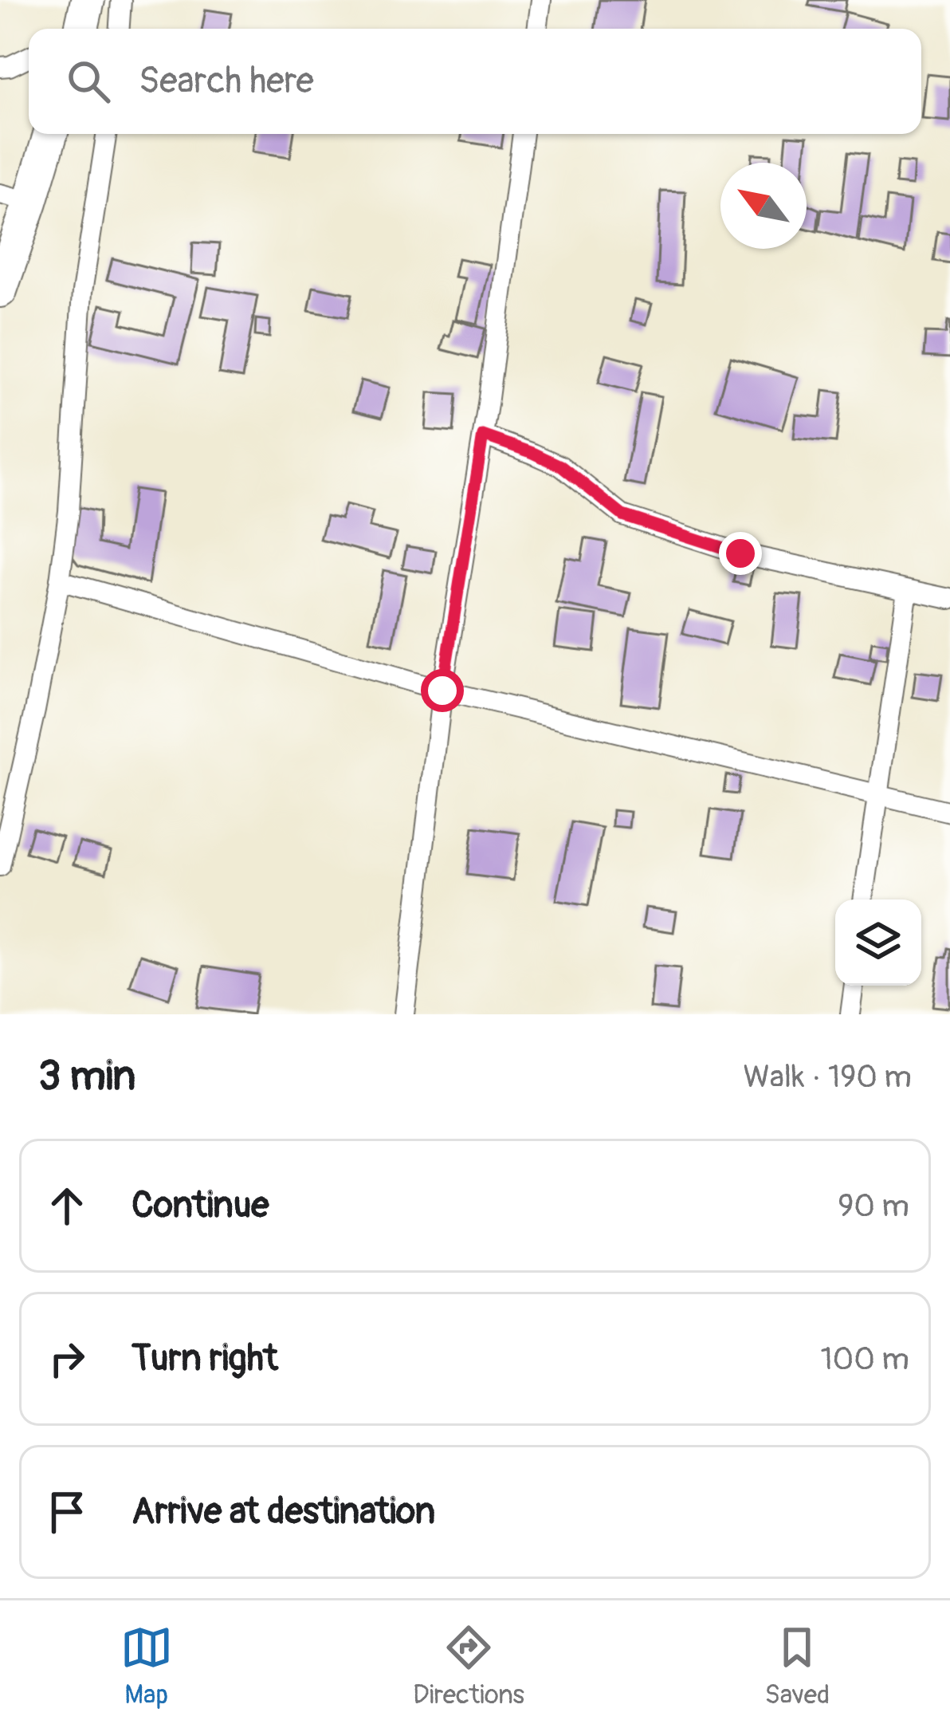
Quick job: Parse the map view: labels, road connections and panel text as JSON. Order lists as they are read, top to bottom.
{
  "north": "top left",
  "page": {
    "search": "Search here",
    "heading": ["3 min", "Walk · 190 m"],
    "list": [
      ["Continue", "90 m"],
      ["Turn right", "100 m"],
      "Arrive at destination"
    ],
    "nav": ["Map", "Directions", "Saved"]
  }
}
